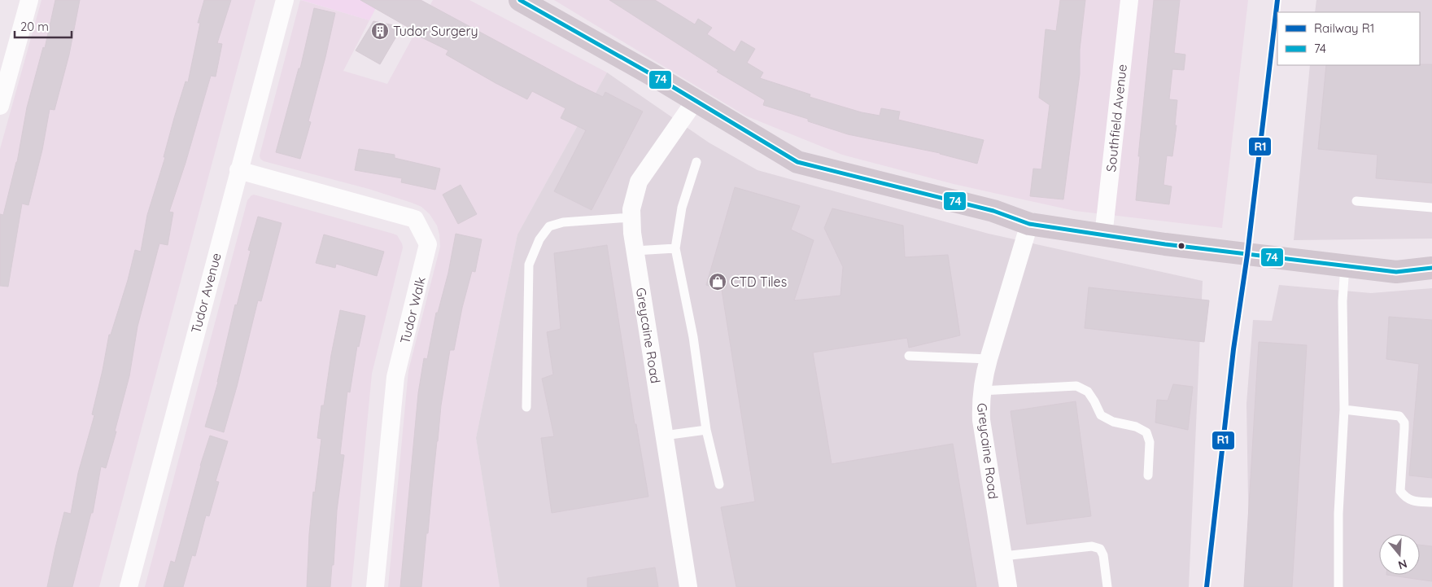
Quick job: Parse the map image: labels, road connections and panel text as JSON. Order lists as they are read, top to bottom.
{
  "streets": {
    "street": [
      "Southfield Avenue",
      "Tudor Avenue",
      "Tudor Walk",
      "Greycaine Road"
    ]
  },
  "crossings": [
    ["Tudor Avenue", "Tudor Walk"]
  ],
  "places": {
    "building": ["Tudor Surgery"],
    "shop": ["CTD Tiles"]
  },
  "lines": ["rail line R1", "transit line 74"],
  "legend": ["Railway R1", "74"],
  "scale_bar": "20 m",
  "north": "bottom"
}
